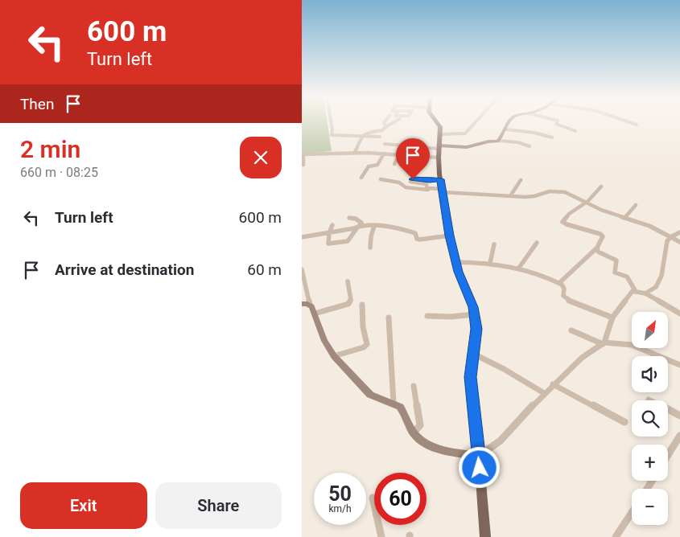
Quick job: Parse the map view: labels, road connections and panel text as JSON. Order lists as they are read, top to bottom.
{
  "north": "top right",
  "page": {
    "turn": ["600 m", "Turn left"],
    "then": "Then",
    "heading": ["2 min", "660 m · 08:25"],
    "list": [
      {
        "name": "Turn left",
        "value": "600 m"
      },
      {
        "name": "Arrive at destination",
        "value": "60 m"
      }
    ],
    "map_buttons": ["+", "−"],
    "speed": "50 km/h",
    "limit": "60",
    "buttons": ["Exit", "Share"]
  }
}
